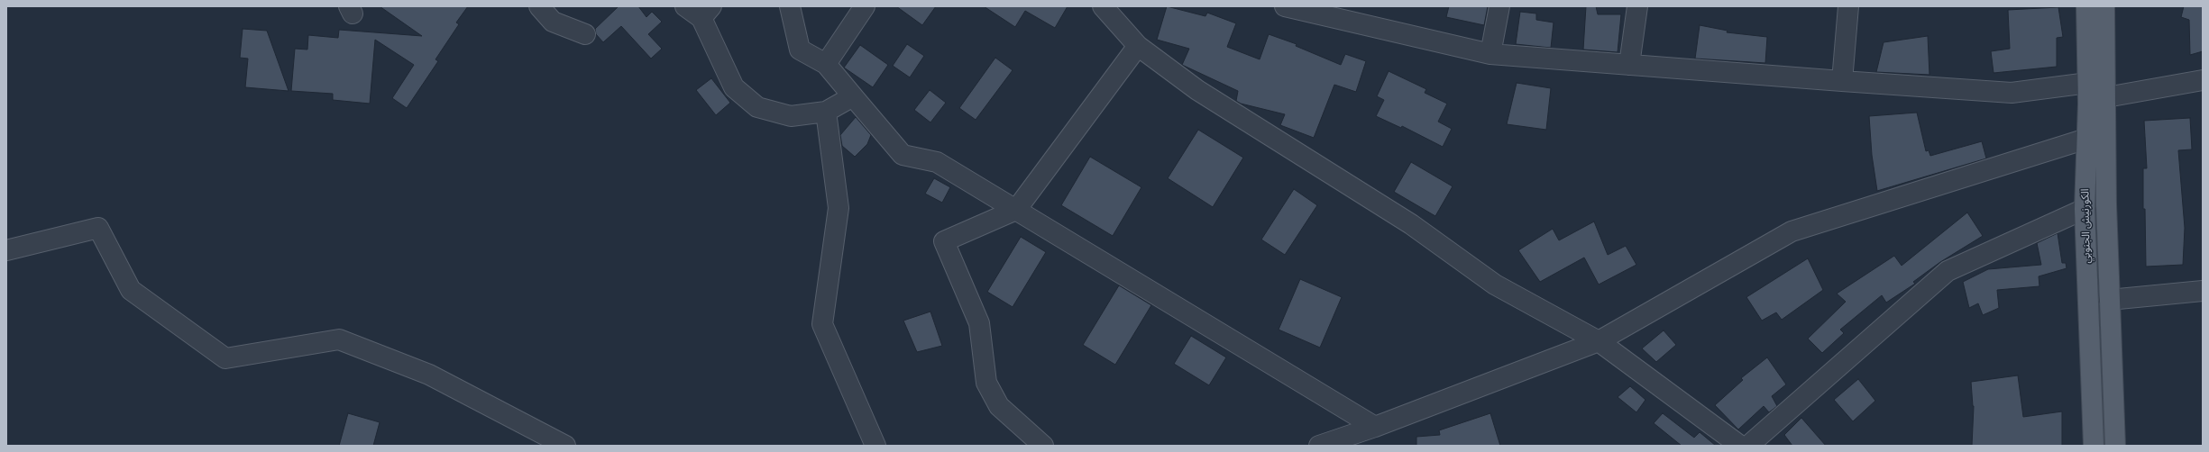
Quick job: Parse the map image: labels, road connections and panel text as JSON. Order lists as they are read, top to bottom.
{
  "streets": {
    "main road": ["الكورنيش الجنوبي"]
  }
}
